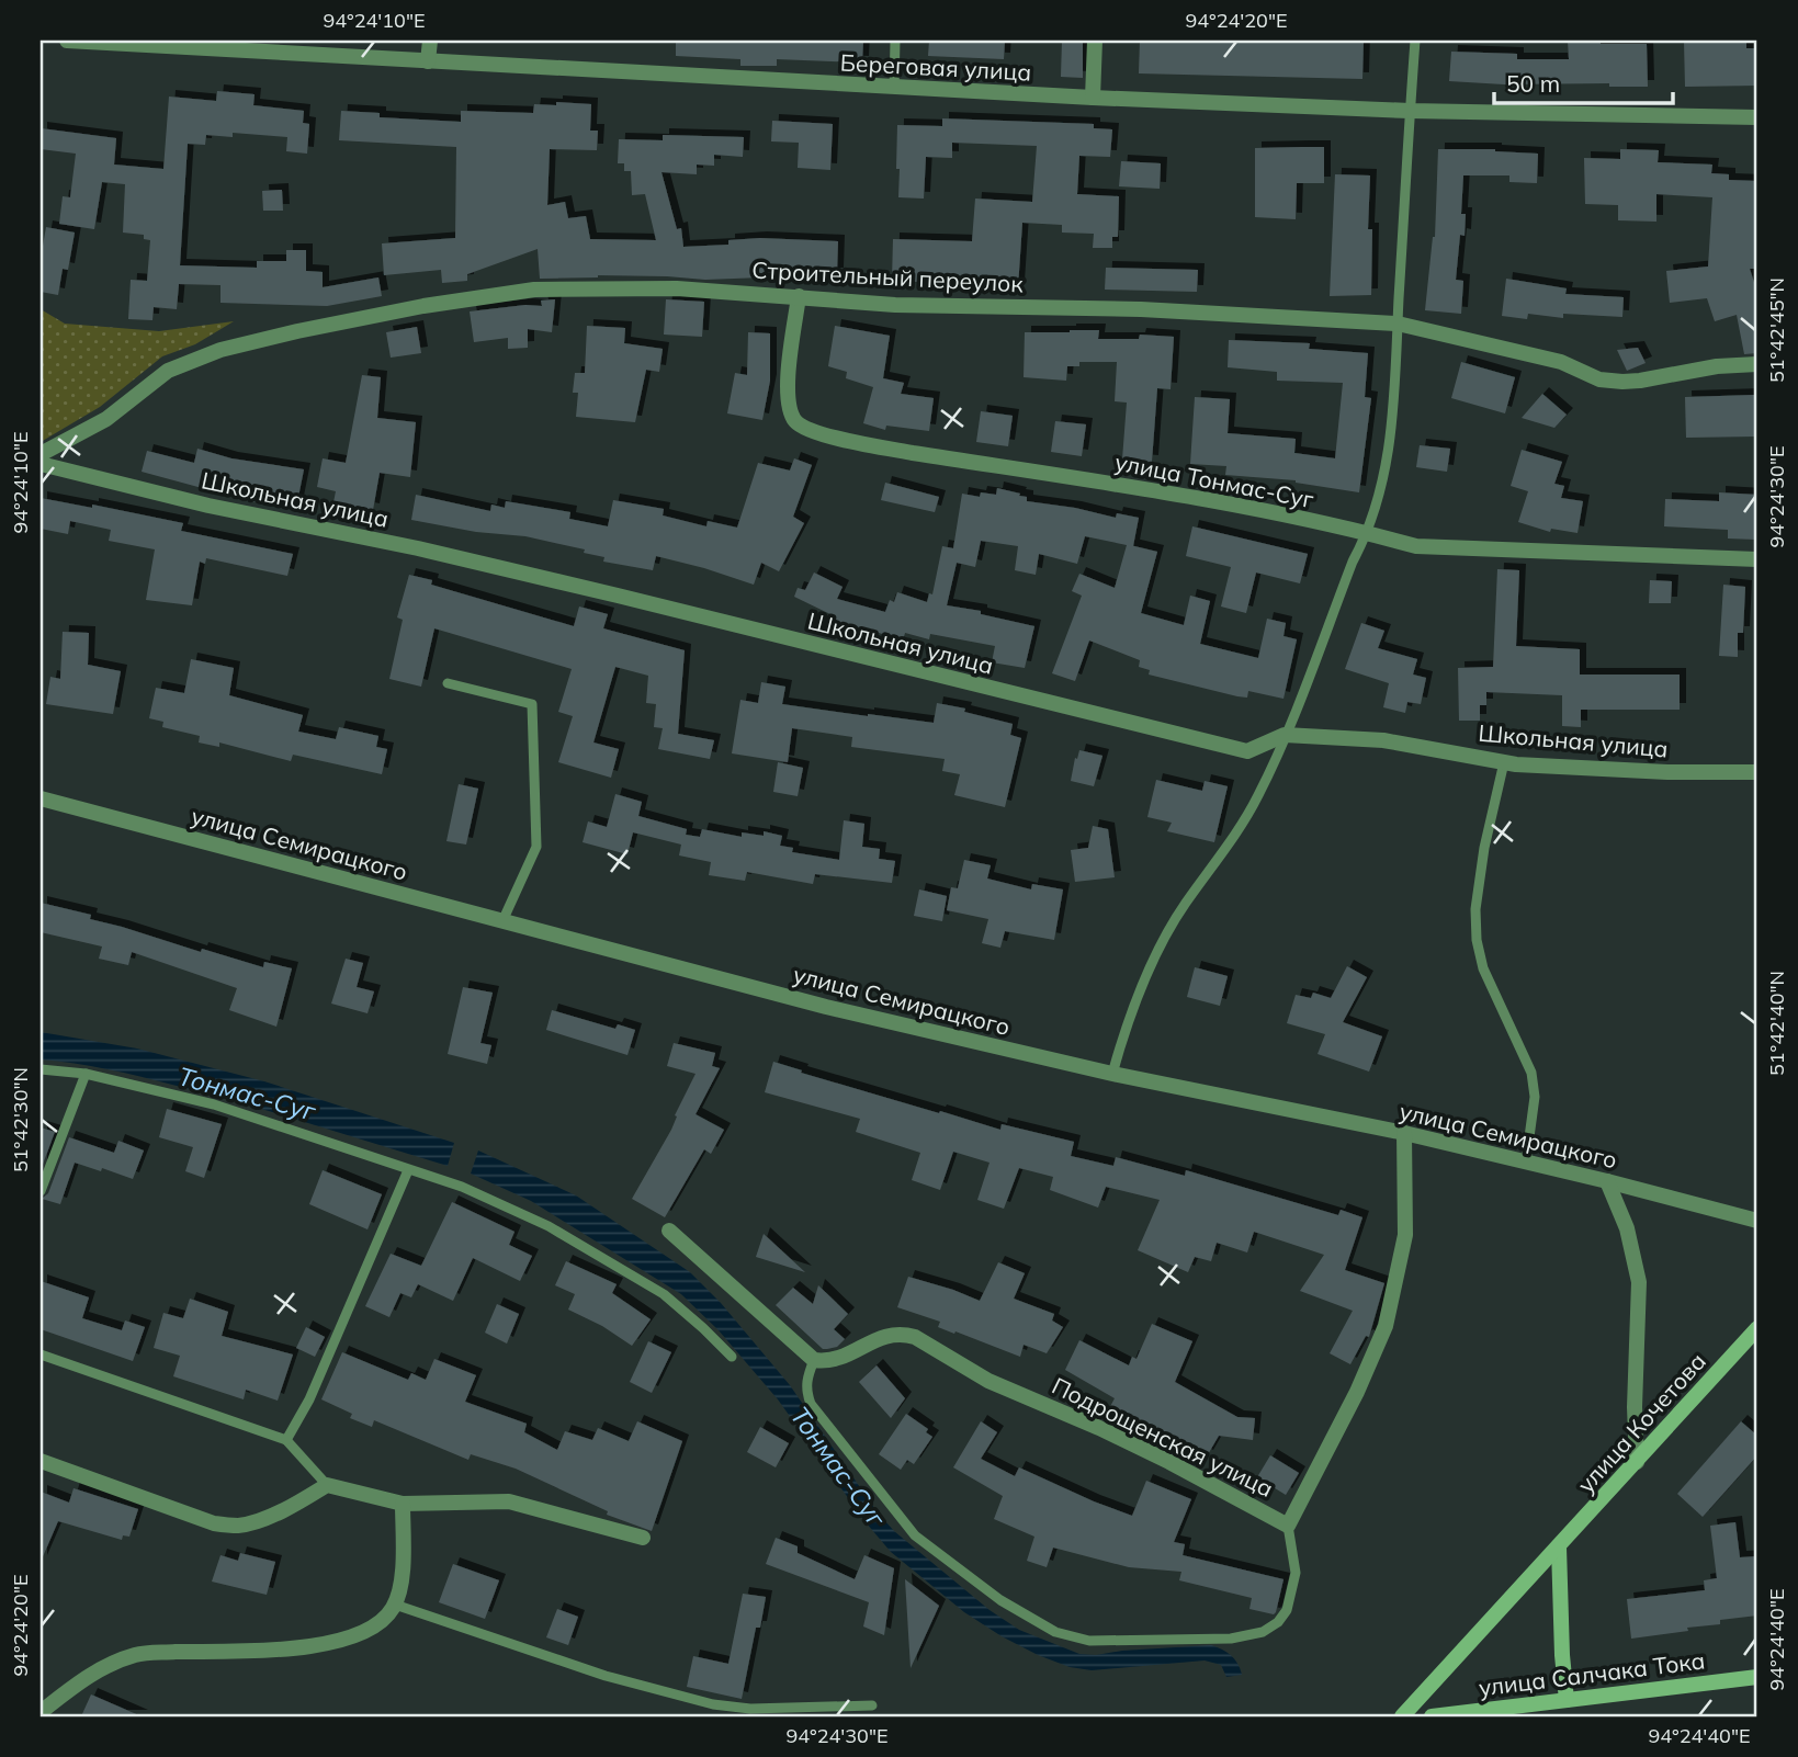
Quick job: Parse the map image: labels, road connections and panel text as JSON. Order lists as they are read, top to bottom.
{
  "streets": {
    "street": [
      "Береговая улица",
      "Строительный переулок",
      "улица Тонмас-Суг",
      "Школьная улица",
      "улица Семирацкого",
      "улица Кочетова",
      "Подрощенская улица",
      "улица Салчака Тока"
    ]
  },
  "crossings": [
    ["Строительный переулок", "улица Тонмас-Суг"],
    ["улица Семирацкого", "Подрощенская улица"]
  ],
  "water": ["Тонмас-Суг"],
  "scale_bar": "50 m",
  "coordinates": [
    "94°24'10\"E",
    "94°24'20\"E",
    "51°42'45\"N",
    "94°24'30\"E",
    "51°42'40\"N",
    "51°42'30\"N",
    "94°24'40\"E"
  ]
}
